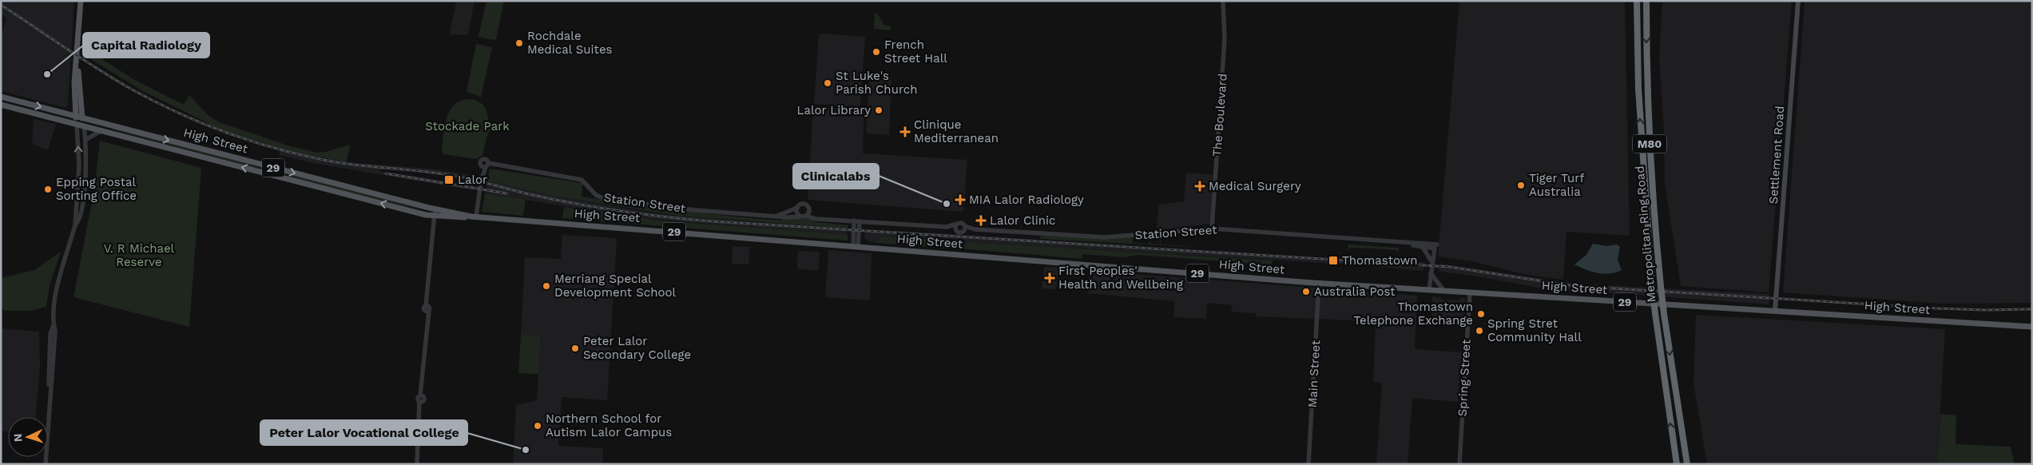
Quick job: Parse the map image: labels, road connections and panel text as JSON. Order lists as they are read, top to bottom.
{
  "streets": {
    "highway": ["M80", "Metropolitan Ring Road"],
    "main road": ["High Street", "Settlement Road", "29"],
    "street": [
      "The Boulevard",
      "Station Street",
      "Main Street",
      "Spring Street"
    ]
  },
  "crossings": [
    ["The Boulevard", "Station Street"],
    ["High Street", "Settlement Road"],
    ["High Street", "Station Street"],
    ["High Street", "Main Street"],
    ["High Street", "Spring Street"]
  ],
  "parks": ["Stockade Park", "V. R Michael Reserve"],
  "places": {
    "other": [
      "Rochdale Medical Suites",
      "French Street Hall",
      "Capital Radiology",
      "St Luke's Parish Church",
      "Lalor Library",
      "Tiger Turf Australia",
      "Epping Postal Sorting Office",
      "Clinicalabs",
      "Merriang Special Development School",
      "Australia Post",
      "Thomastown Telephone Exchange",
      "Spring Stret Community Hall",
      "Peter Lalor Secondary College",
      "Northern School for Autism Lalor Campus",
      "Peter Lalor Vocational College"
    ],
    "health": [
      "Clinique Mediterranean",
      "Medical Surgery",
      "MIA Lalor Radiology",
      "Lalor Clinic",
      "First Peoples' Health and Wellbeing"
    ],
    "transit": ["Lalor", "Thomastown"]
  },
  "north": "left"
}
